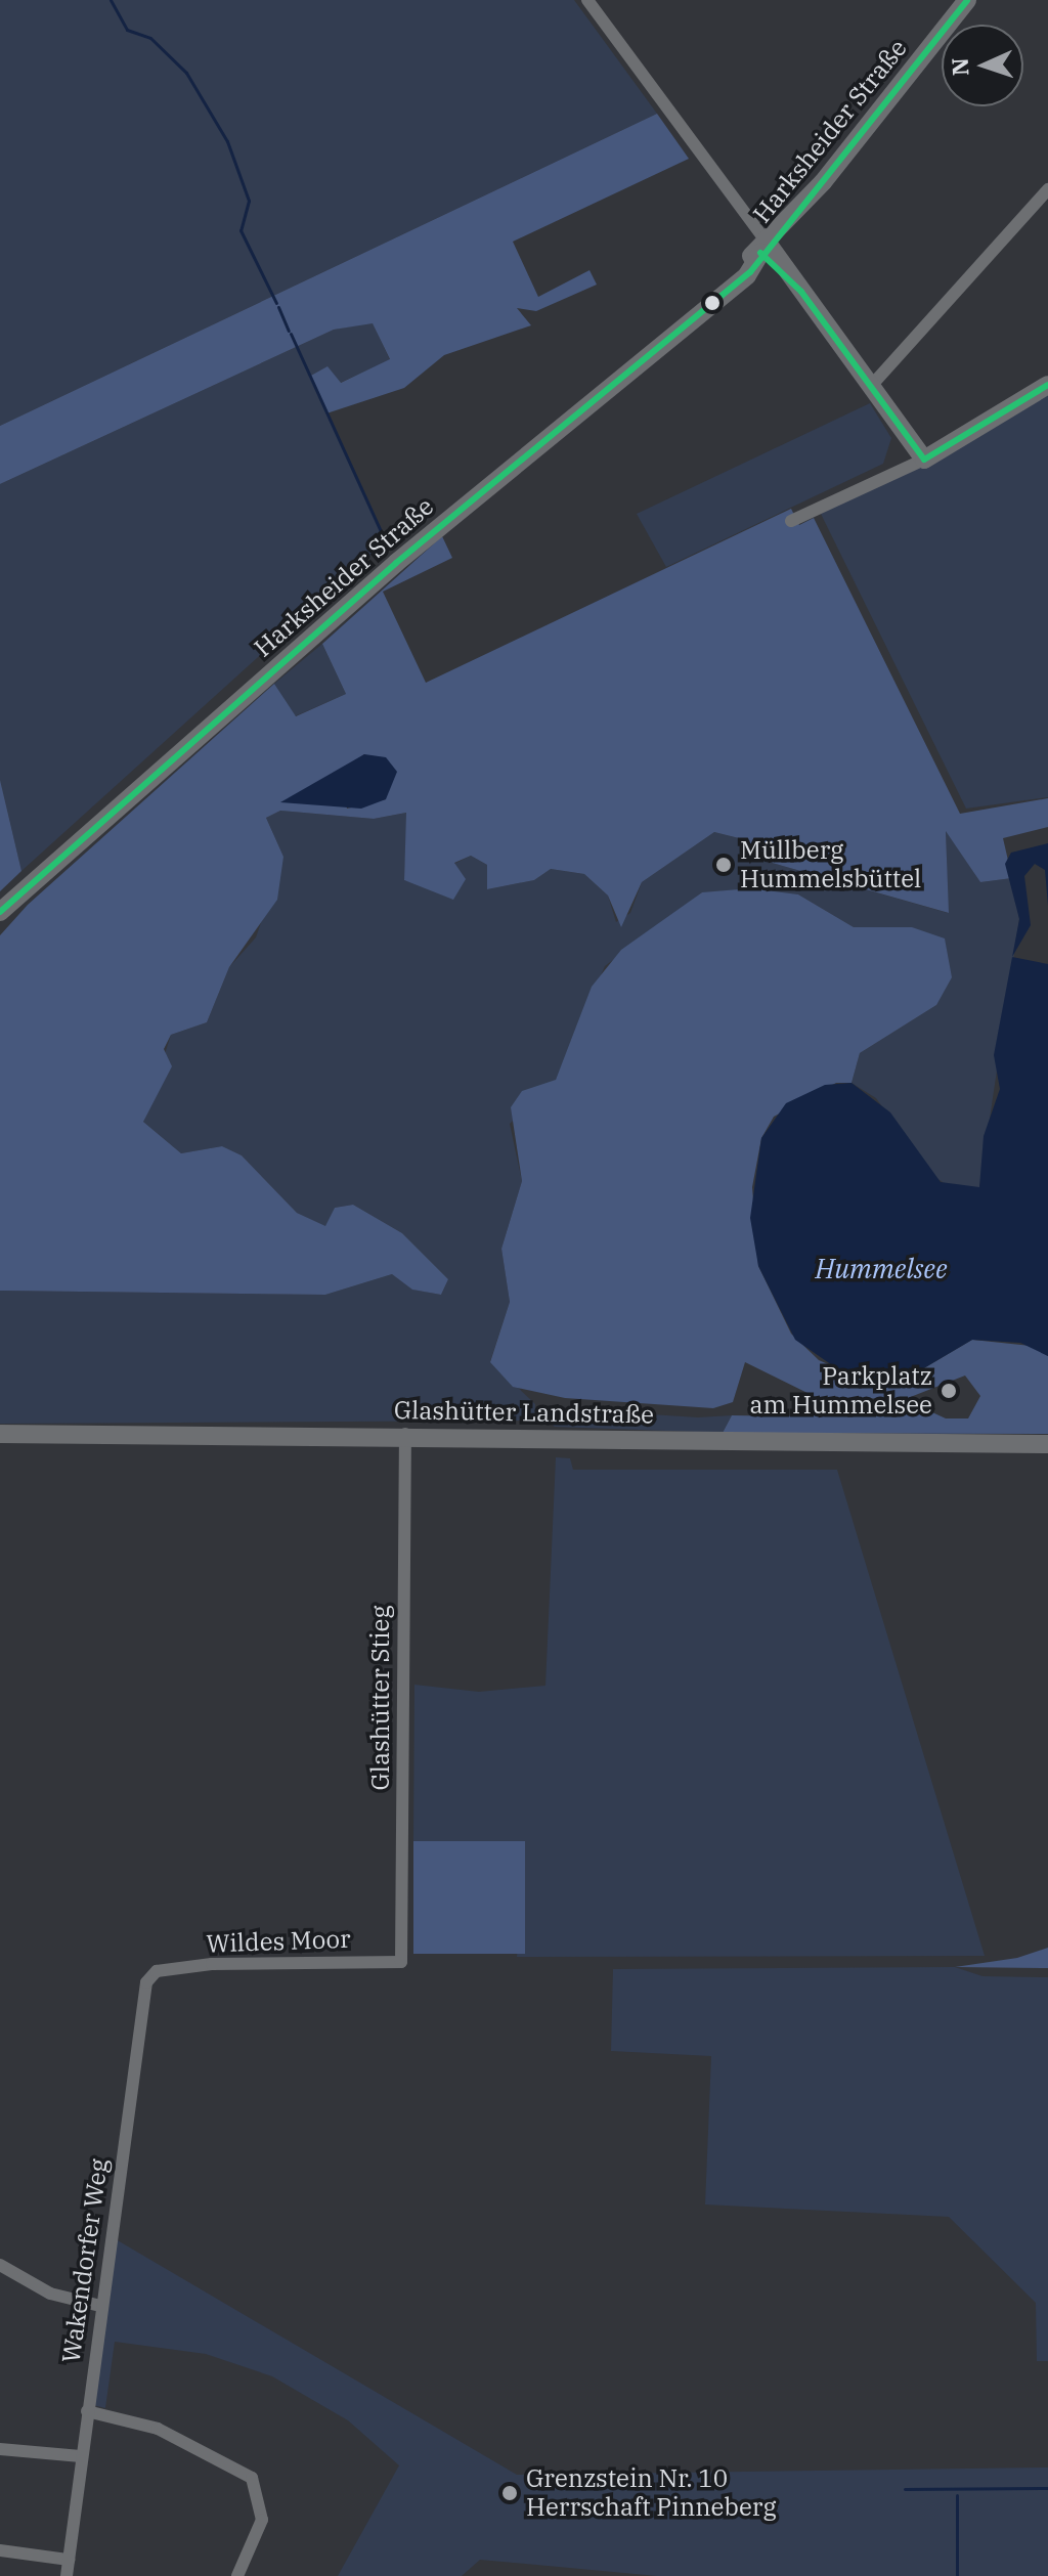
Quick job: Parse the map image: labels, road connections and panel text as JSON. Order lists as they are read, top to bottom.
{
  "streets": {
    "street": [
      "Harksheider Straße",
      "Glashütter Landstraße",
      "Glashütter Stieg",
      "Wildes Moor",
      "Wakendorfer Weg"
    ]
  },
  "crossings": [
    ["Glashütter Landstraße", "Glashütter Stieg"],
    ["Glashütter Stieg", "Wildes Moor"],
    ["Wildes Moor", "Wakendorfer Weg"]
  ],
  "water": ["Hummelsee"],
  "places": ["Müllberg Hummelsbüttel", "Parkplatz am Hummelsee", "Grenzstein Nr. 10 Herrschaft Pinneberg"],
  "north": "left"
}
